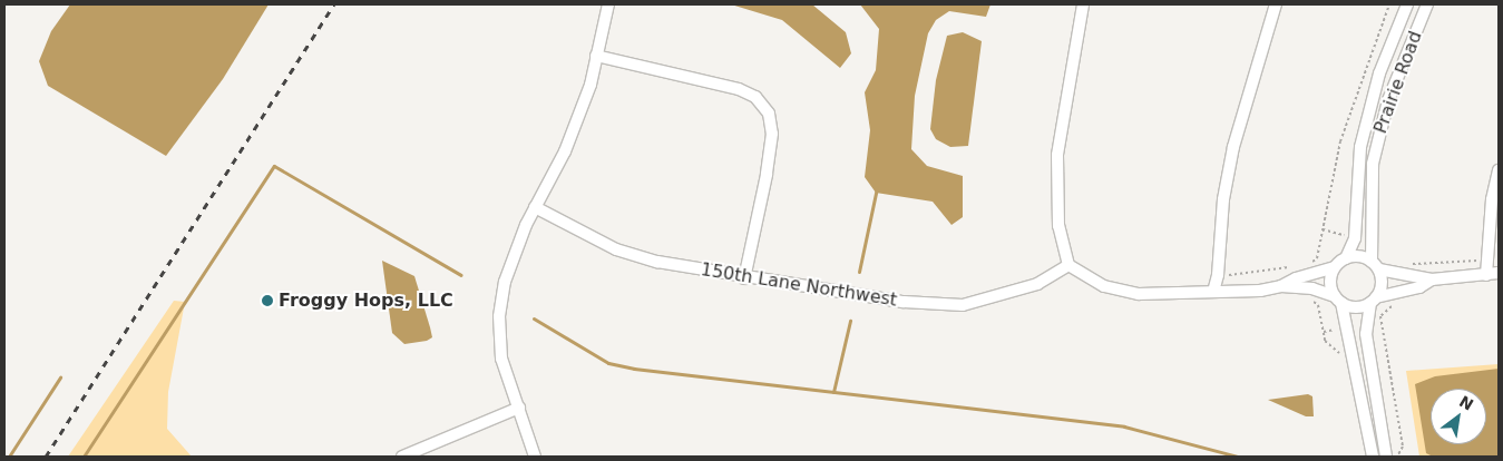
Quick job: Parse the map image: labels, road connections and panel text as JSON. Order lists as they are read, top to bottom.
{
  "streets": {
    "street": ["Prairie Road", "150th Lane Northwest"]
  },
  "places": ["Froggy Hops, LLC"],
  "north": "top right"
}
